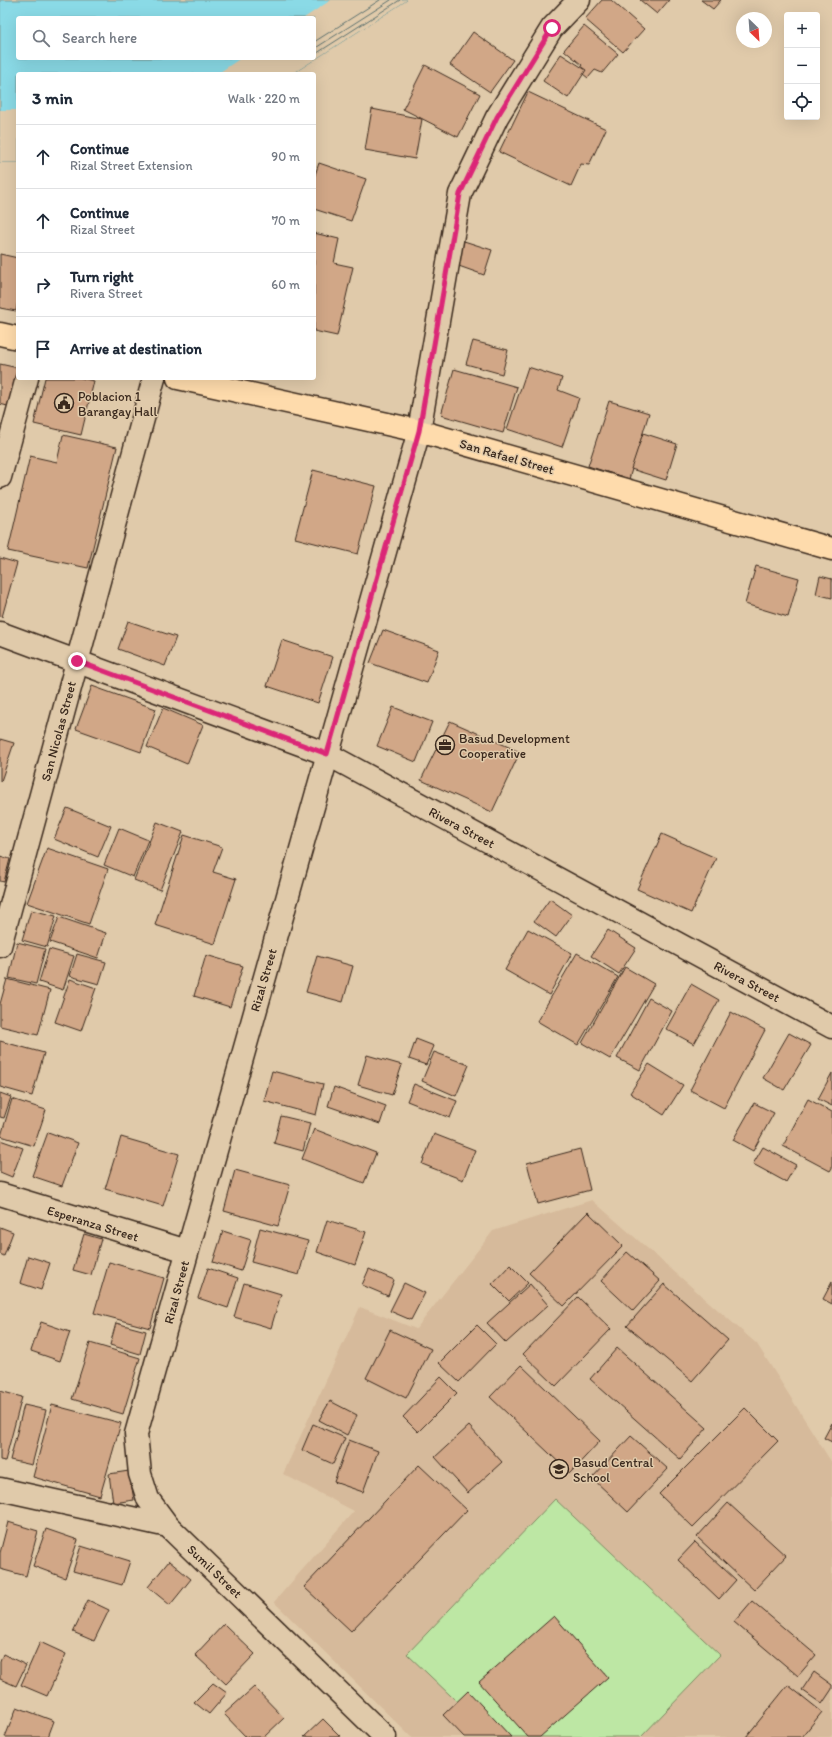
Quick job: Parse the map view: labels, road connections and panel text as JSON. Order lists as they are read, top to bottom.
{
  "streets": {
    "main road": ["San Rafael Street"],
    "street": [
      "San Nicolas Street",
      "Rivera Street",
      "Rizal Street",
      "Esperanza Street",
      "Sumil Street"
    ]
  },
  "crossings": [
    ["San Rafael Street", "Rizal Street"],
    ["San Nicolas Street", "Rivera Street"],
    ["Rivera Street", "Rizal Street"],
    ["Rizal Street", "Esperanza Street"],
    ["Rizal Street", "Sumil Street"]
  ],
  "places": {
    "public building": ["Poblacion 1 Barangay Hall"],
    "office": ["Basud Development Cooperative"],
    "school or university": ["Basud Central School"]
  },
  "north": "bottom right",
  "page": {
    "map_buttons": ["+", "−"],
    "search": "Search here",
    "heading": ["3 min", "Walk · 220 m"],
    "list": [
      ["Continue", "Rizal Street Extension", "90 m"],
      ["Continue", "Rizal Street", "70 m"],
      ["Turn right", "Rivera Street", "60 m"],
      "Arrive at destination"
    ]
  }
}
